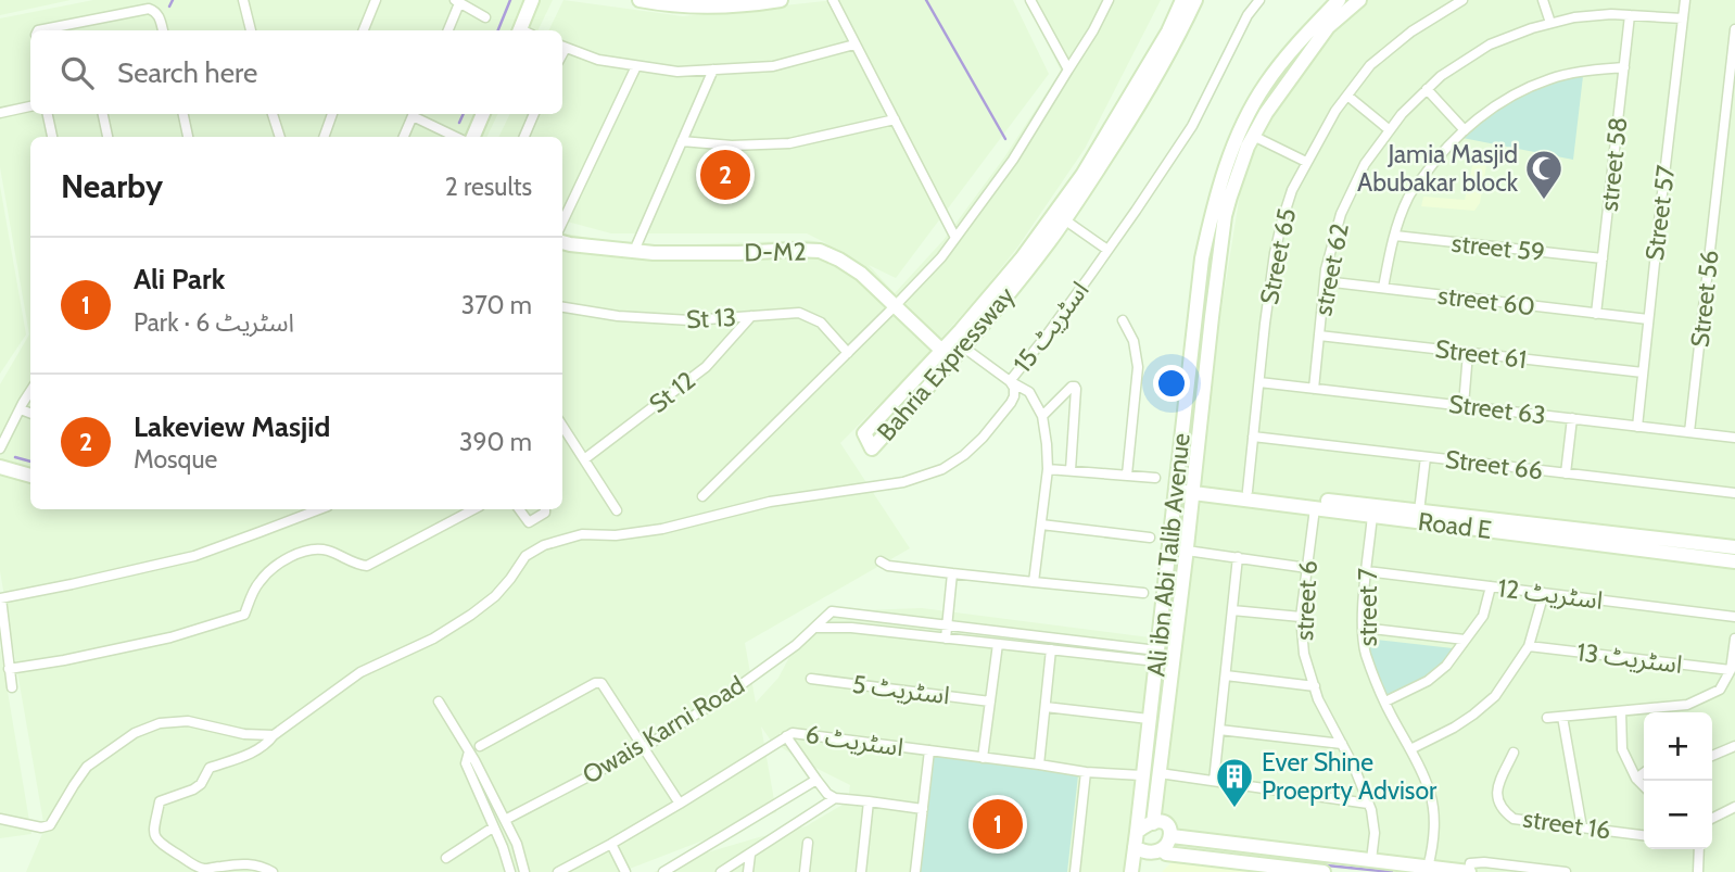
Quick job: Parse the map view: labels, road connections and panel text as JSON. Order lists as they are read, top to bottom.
{
  "streets": {
    "street": [
      "street 58",
      "Street 57",
      "street 59",
      "D-M2",
      "Street 65",
      "street 62",
      "Street 56",
      "street 60",
      "St 13",
      "اسٹریٹ 15",
      "Street 61",
      "Bahria Expressway",
      "St 12",
      "Street 63",
      "Street 66",
      "Road E",
      "Ali ibn Abi Talib Avenue",
      "اسٹریٹ 12",
      "street 6",
      "street 7",
      "اسٹریٹ 13",
      "اسٹریٹ 5",
      "Owais Karni Road",
      "اسٹریٹ 6",
      "street 16"
    ]
  },
  "crossings": [
    ["street 58", "street 59"],
    ["street 58", "street 62"],
    ["street 58", "street 60"],
    ["Street 57", "street 62"],
    ["Street 57", "street 60"],
    ["Street 57", "Street 61"],
    ["Street 57", "Street 63"],
    ["D-M2", "Bahria Expressway"],
    ["Street 65", "Street 63"],
    ["Street 65", "Street 66"],
    ["Street 65", "Road E"],
    ["street 62", "street 60"],
    ["street 62", "Street 61"],
    ["street 62", "Street 63"],
    ["Street 56", "Street 63"],
    ["St 13", "St 12"],
    ["Road E", "Ali ibn Abi Talib Avenue"],
    ["Road E", "street 6"],
    ["Road E", "street 7"],
    ["Ali ibn Abi Talib Avenue", "Owais Karni Road"],
    ["Ali ibn Abi Talib Avenue", "اسٹریٹ 6"],
    ["اسٹریٹ 12", "street 7"]
  ],
  "places": {
    "mosque": ["Jamia Masjid Abubakar block"],
    "building": ["Ever Shine Proeprty Advisor"]
  },
  "page": {
    "search": "Search here",
    "heading": ["Nearby", "2 results"],
    "pins": ["2", "1"],
    "list": [
      {
        "mark": "1",
        "name": "Ali Park",
        "note": "Park · اسٹریٹ 6",
        "value": "370 m"
      },
      {
        "mark": "2",
        "name": "Lakeview Masjid",
        "note": "Mosque",
        "value": "390 m"
      }
    ],
    "map_buttons": ["+", "−"]
  }
}
